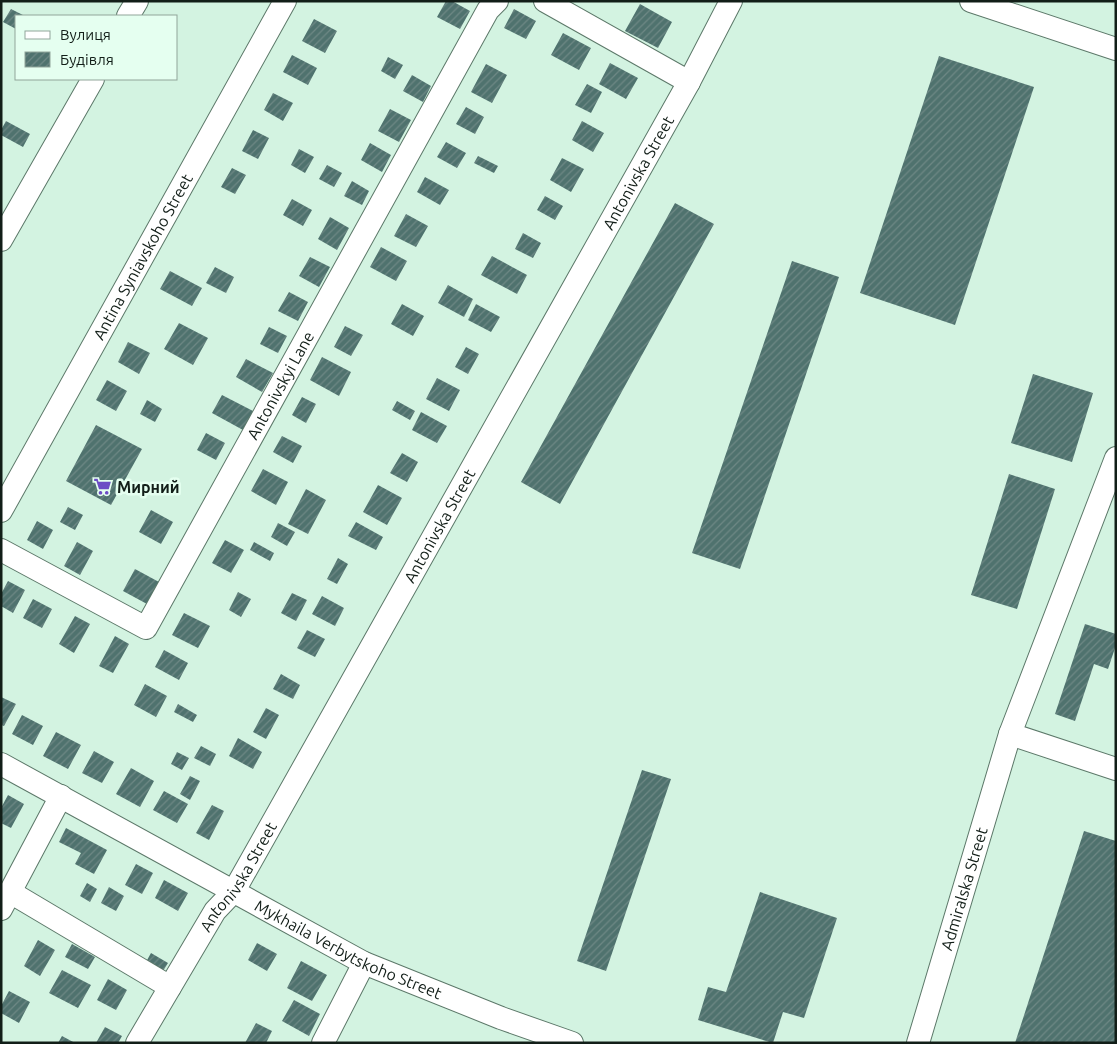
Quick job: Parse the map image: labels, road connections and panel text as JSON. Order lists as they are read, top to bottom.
{
  "streets": {
    "street": [
      "Antonivska Street",
      "Antina Syniavskoho Street",
      "Antonivskyi Lane",
      "Admiralska Street",
      "Mykhaila Verbytskoho Street"
    ]
  },
  "crossings": [
    ["Antonivska Street", "Mykhaila Verbytskoho Street"]
  ],
  "places": {
    "supermarket": ["Мирний"]
  },
  "legend": ["Вулиця", "Будівля"]
}
